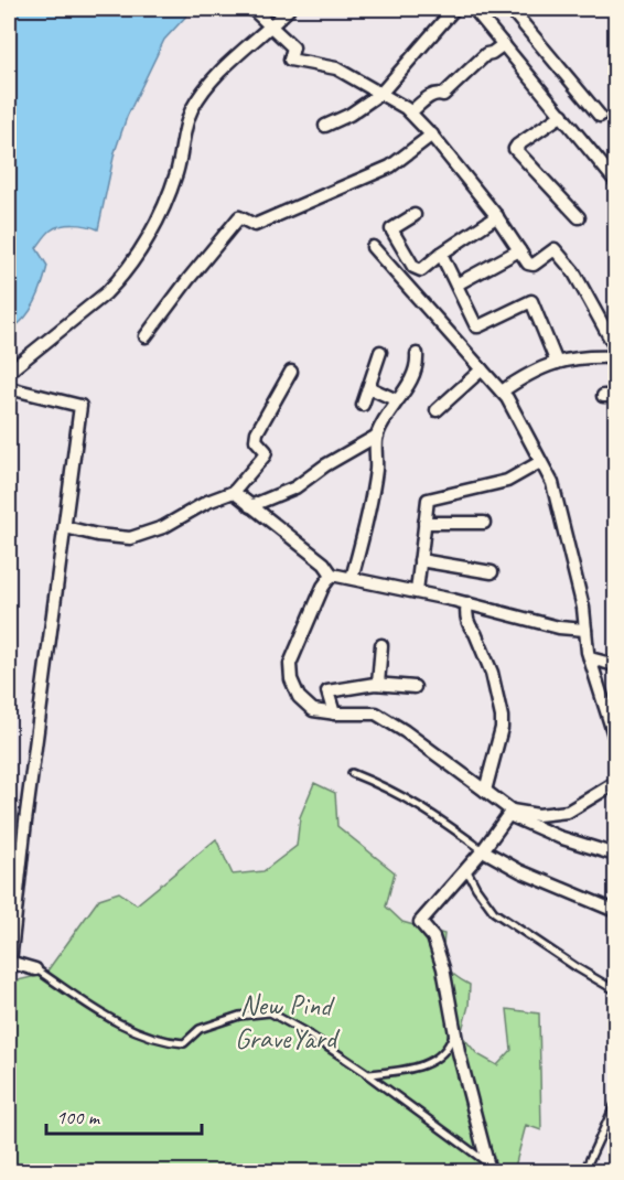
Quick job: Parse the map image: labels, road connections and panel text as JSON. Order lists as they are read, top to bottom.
{
  "parks": ["New Pind GraveYard"],
  "scale_bar": "100 m"
}
